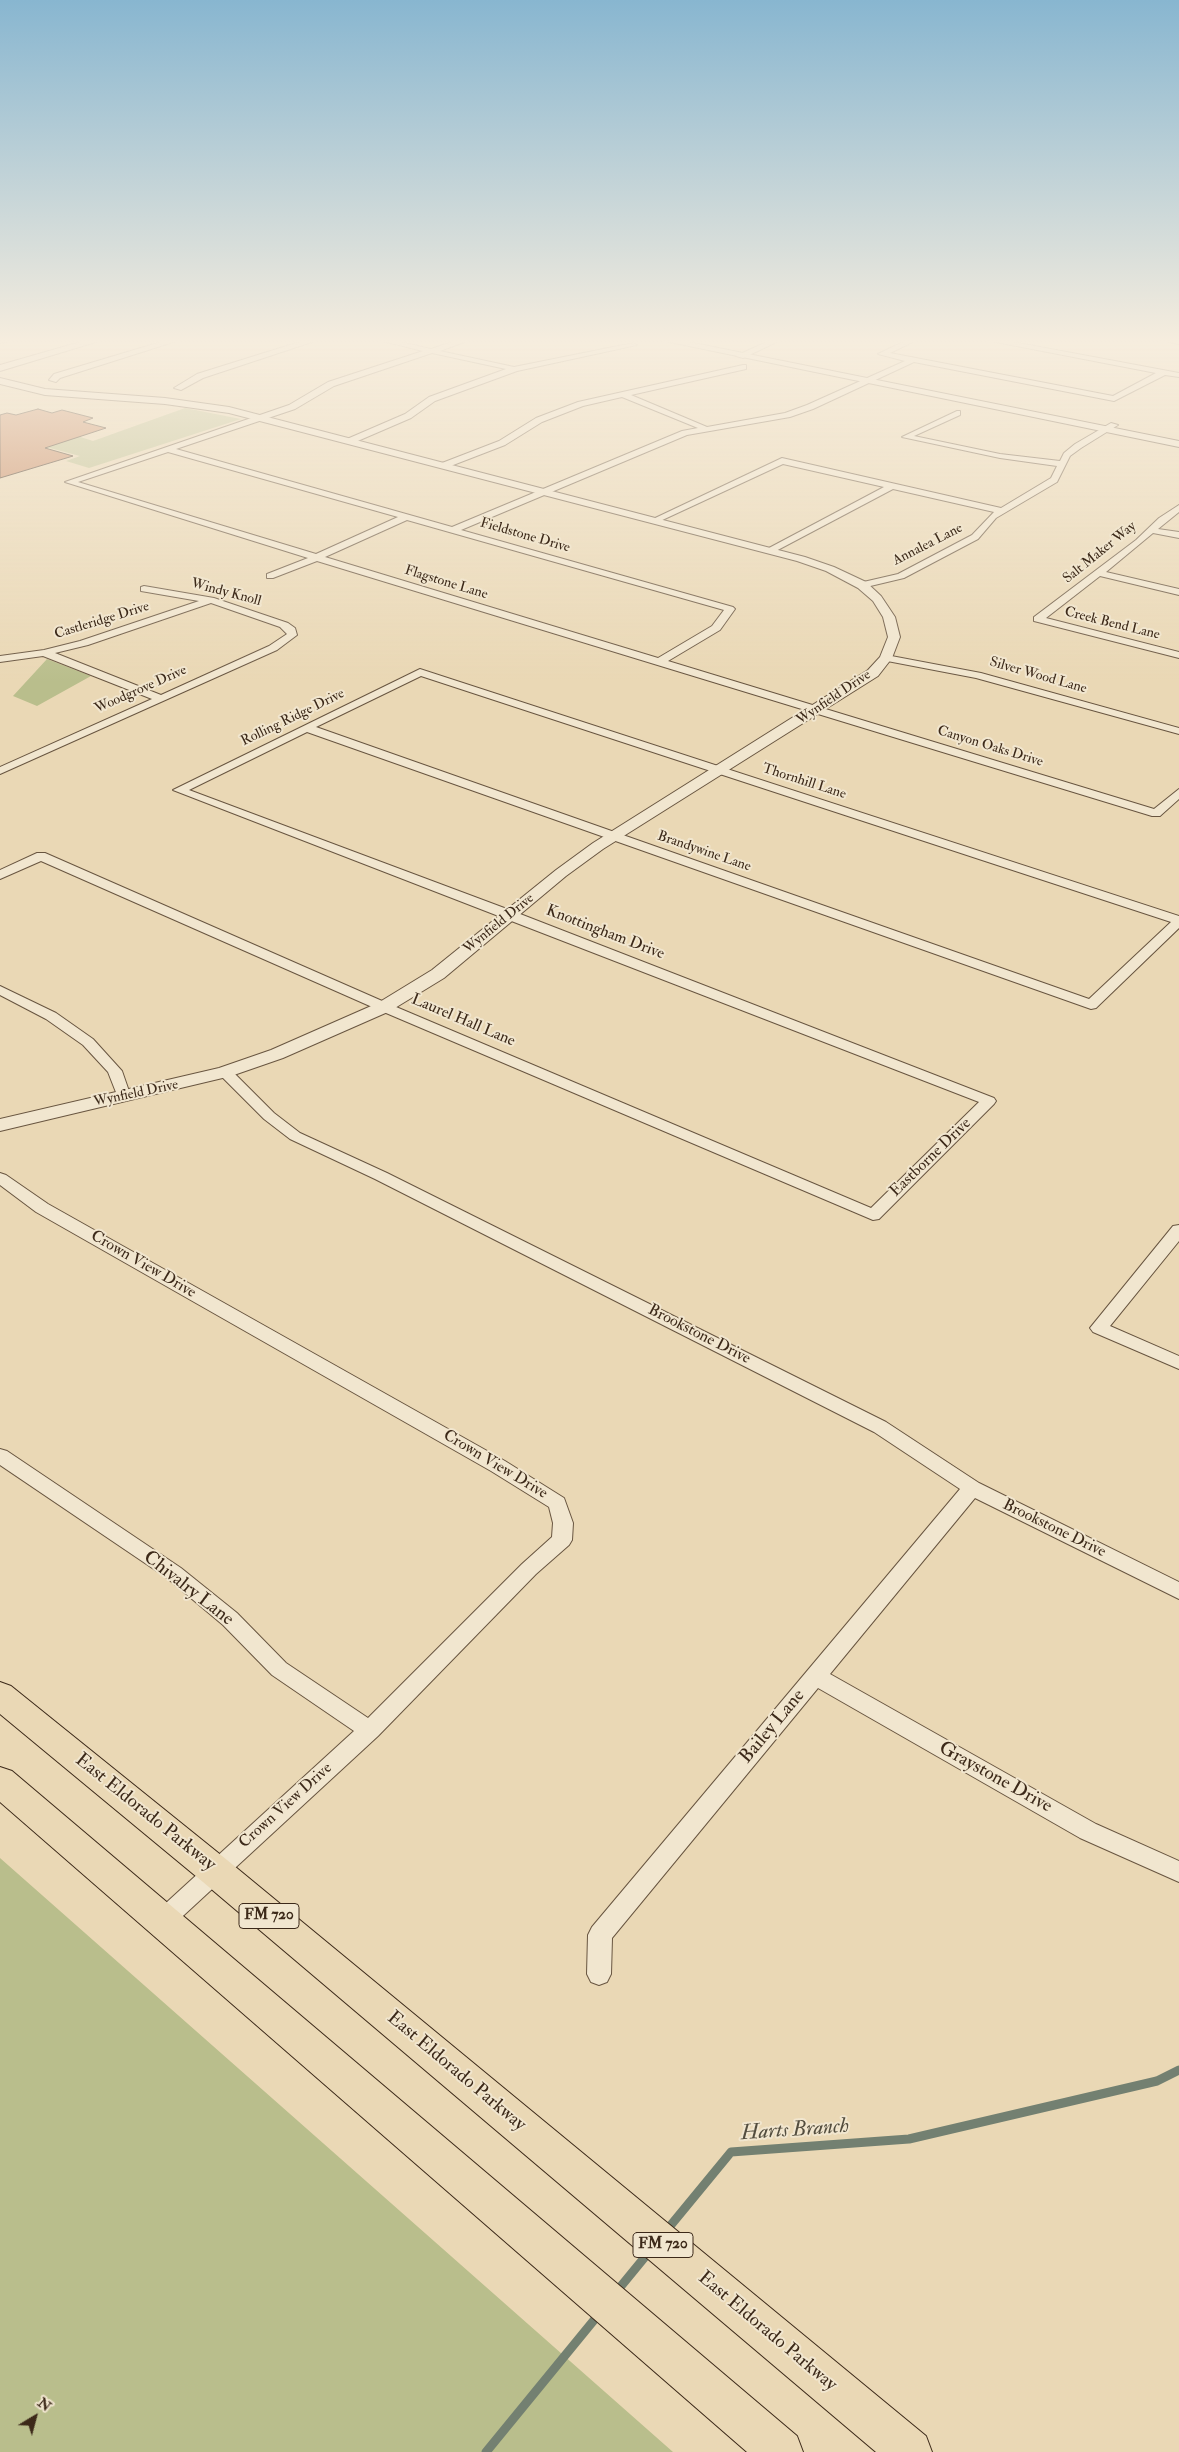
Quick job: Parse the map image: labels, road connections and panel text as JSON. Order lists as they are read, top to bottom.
{
  "streets": {
    "main road": ["East Eldorado Parkway", "FM 720"],
    "street": [
      "Fieldstone Drive",
      "Annalea Lane",
      "Salt Maker Way",
      "Flagstone Lane",
      "Windy Knoll",
      "Castleridge Drive",
      "Creek Bend Lane",
      "Silver Wood Lane",
      "Woodgrove Drive",
      "Wynfield Drive",
      "Rolling Ridge Drive",
      "Canyon Oaks Drive",
      "Thornhill Lane",
      "Brandywine Lane",
      "Knottingham Drive",
      "Laurel Hall Lane",
      "Eastborne Drive",
      "Crown View Drive",
      "Brookstone Drive",
      "Chivalry Lane",
      "Bailey Lane",
      "Graystone Drive"
    ]
  },
  "crossings": [
    ["Fieldstone Drive", "Flagstone Lane"],
    ["Annalea Lane", "Wynfield Drive"],
    ["Salt Maker Way", "Creek Bend Lane"],
    ["Flagstone Lane", "Wynfield Drive"],
    ["Flagstone Lane", "Canyon Oaks Drive"],
    ["Windy Knoll", "Castleridge Drive"],
    ["Windy Knoll", "Woodgrove Drive"],
    ["Silver Wood Lane", "Wynfield Drive"],
    ["Wynfield Drive", "Canyon Oaks Drive"],
    ["Wynfield Drive", "Thornhill Lane"],
    ["Wynfield Drive", "Brandywine Lane"],
    ["Wynfield Drive", "Knottingham Drive"],
    ["Wynfield Drive", "Laurel Hall Lane"],
    ["Wynfield Drive", "Brookstone Drive"],
    ["Rolling Ridge Drive", "Thornhill Lane"],
    ["Rolling Ridge Drive", "Brandywine Lane"],
    ["Rolling Ridge Drive", "Knottingham Drive"],
    ["Thornhill Lane", "Brandywine Lane"],
    ["Knottingham Drive", "Eastborne Drive"],
    ["Laurel Hall Lane", "Eastborne Drive"],
    ["Crown View Drive", "Chivalry Lane"],
    ["Crown View Drive", "East Eldorado Parkway"],
    ["Brookstone Drive", "Bailey Lane"],
    ["Bailey Lane", "Graystone Drive"]
  ],
  "water": ["Harts Branch"],
  "north": "top right"
}
